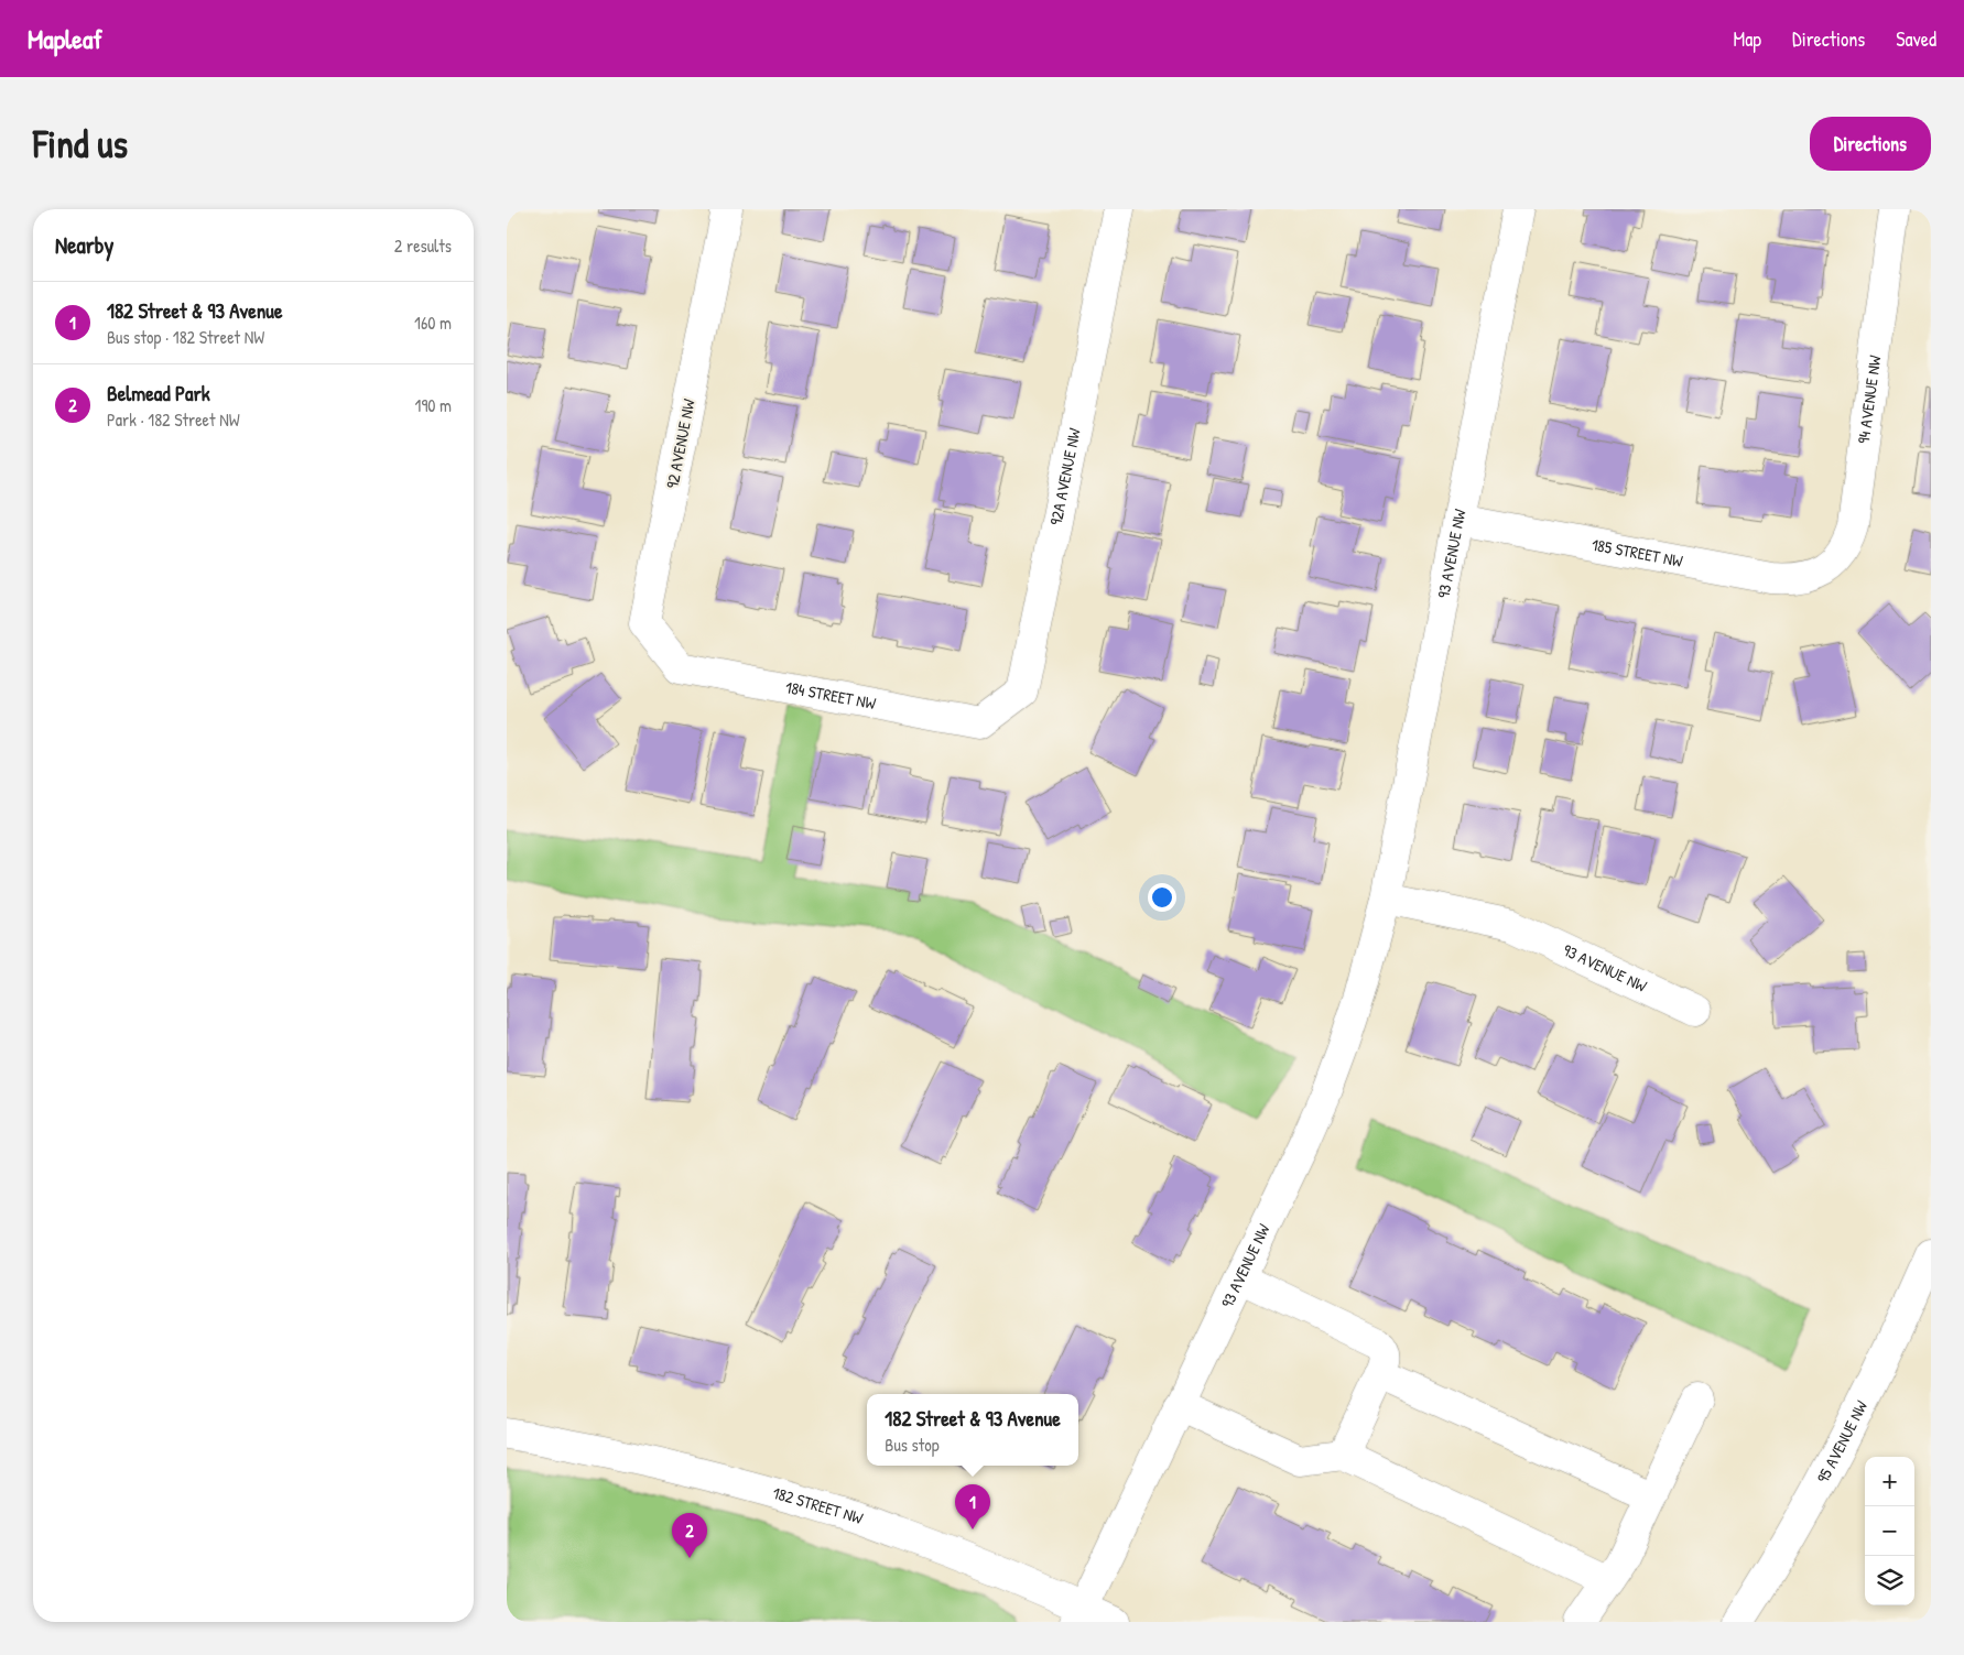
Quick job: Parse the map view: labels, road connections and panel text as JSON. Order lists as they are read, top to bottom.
{
  "streets": {
    "street": [
      "94 AVENUE NW",
      "92 AVENUE NW",
      "92A AVENUE NW",
      "185 STREET NW",
      "93 AVENUE NW",
      "184 STREET NW",
      "95 AVENUE NW",
      "182 STREET NW"
    ]
  },
  "crossings": [
    ["94 AVENUE NW", "185 STREET NW"],
    ["92 AVENUE NW", "184 STREET NW"],
    ["92A AVENUE NW", "184 STREET NW"],
    ["185 STREET NW", "93 AVENUE NW"],
    ["93 AVENUE NW", "182 STREET NW"]
  ],
  "page": {
    "header": "Mapleaf",
    "nav": ["Map", "Directions", "Saved"],
    "buttons": "Directions",
    "title": "Find us",
    "heading": ["Nearby", "2 results"],
    "list": [
      {
        "mark": "1",
        "name": "182 Street & 93 Avenue",
        "note": "Bus stop · 182 Street NW",
        "value": "160 m"
      },
      {
        "mark": "2",
        "name": "Belmead Park",
        "note": "Park · 182 Street NW",
        "value": "190 m"
      }
    ],
    "popup": ["182 Street & 93 Avenue", "Bus stop"],
    "map_buttons": ["+", "−"],
    "pins": ["1", "2"]
  }
}
